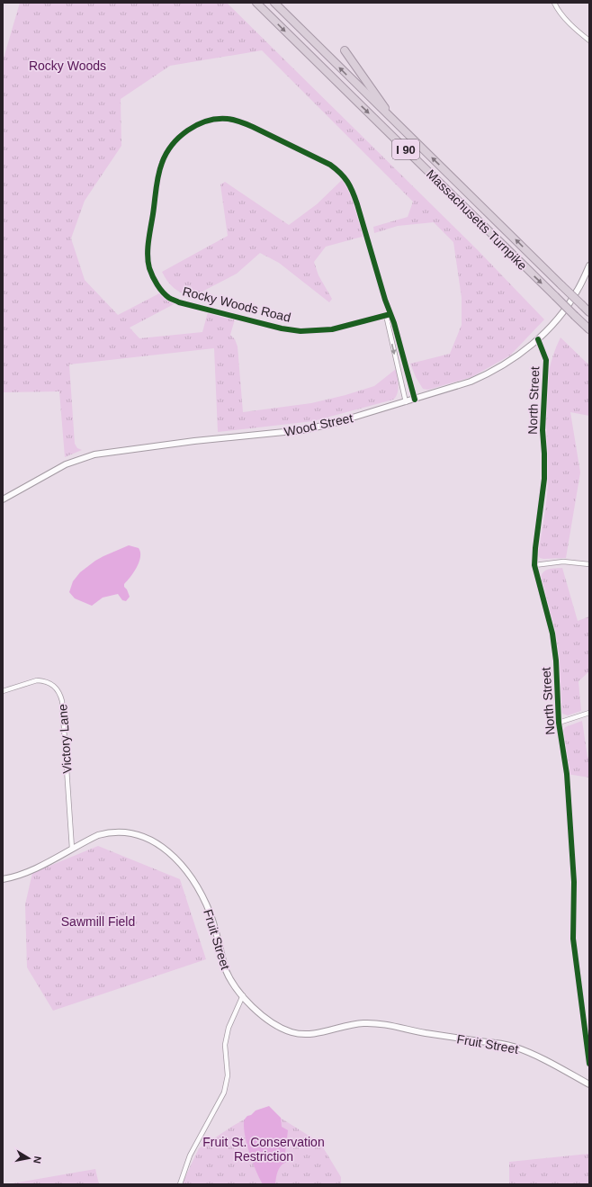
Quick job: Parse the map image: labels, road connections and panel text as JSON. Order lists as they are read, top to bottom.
{
  "streets": {
    "highway": ["I 90", "Massachusetts Turnpike"],
    "street": [
      "Rocky Woods Road",
      "North Street",
      "Wood Street",
      "Victory Lane",
      "Fruit Street"
    ]
  },
  "crossings": [
    ["Rocky Woods Road", "Wood Street"],
    ["North Street", "Wood Street"],
    ["Victory Lane", "Fruit Street"]
  ],
  "parks": ["Rocky Woods", "Sawmill Field", "Fruit St. Conservation Restriction"],
  "north": "right"
}
